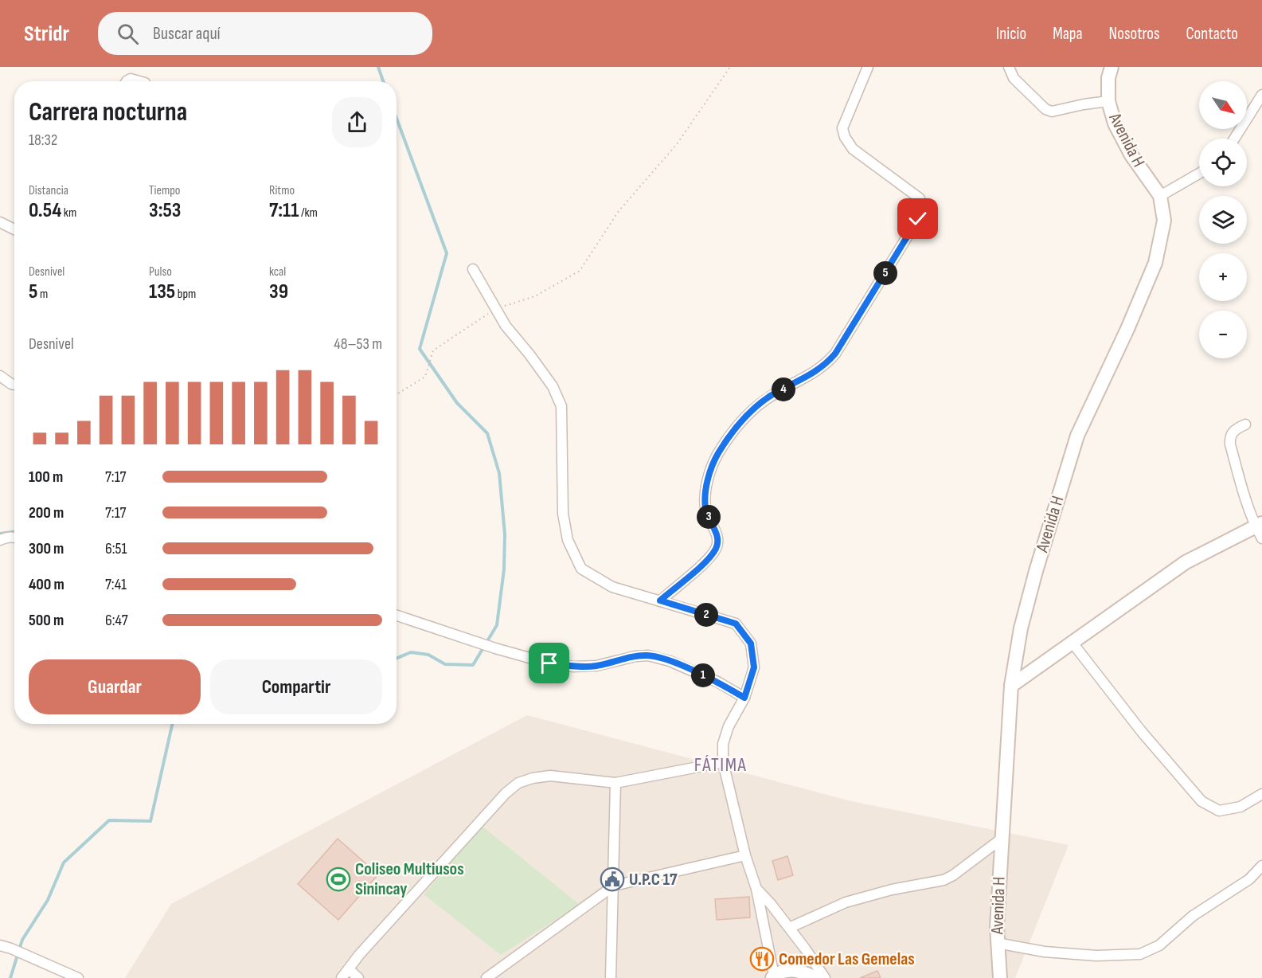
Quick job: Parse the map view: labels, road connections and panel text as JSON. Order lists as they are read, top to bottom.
{
  "streets": {
    "street": ["Avenida H"]
  },
  "districts": ["FÁTIMA"],
  "places": {
    "sports": ["Coliseo Multiusos Sinincay"],
    "public building": ["U.P.C 17"],
    "restaurant": ["Comedor Las Gemelas"]
  },
  "north": "bottom right",
  "page": {
    "header": "Stridr",
    "search": "Buscar aquí",
    "nav": [
      "Inicio",
      "Mapa",
      "Nosotros",
      "Contacto"
    ],
    "map_buttons": ["+", "−"],
    "heading": ["Carrera nocturna", "18:32"],
    "stats": [
      ["Distancia", "0.54 km"],
      ["Tiempo", "3:53"],
      ["Ritmo", "7:11 /km"],
      ["Desnivel", "5 m"],
      ["Pulso", "135 bpm"],
      ["kcal", "39"]
    ],
    "pins": [
      "5",
      "4",
      "3",
      "2",
      "1"
    ],
    "chart": ["Desnivel", "48–53 m"],
    "list": [
      {
        "name": "100 m",
        "note": "7:17"
      },
      {
        "name": "200 m",
        "note": "7:17"
      },
      {
        "name": "300 m",
        "note": "6:51"
      },
      {
        "name": "400 m",
        "note": "7:41"
      },
      {
        "name": "500 m",
        "note": "6:47"
      }
    ],
    "buttons": ["Guardar", "Compartir"]
  }
}
